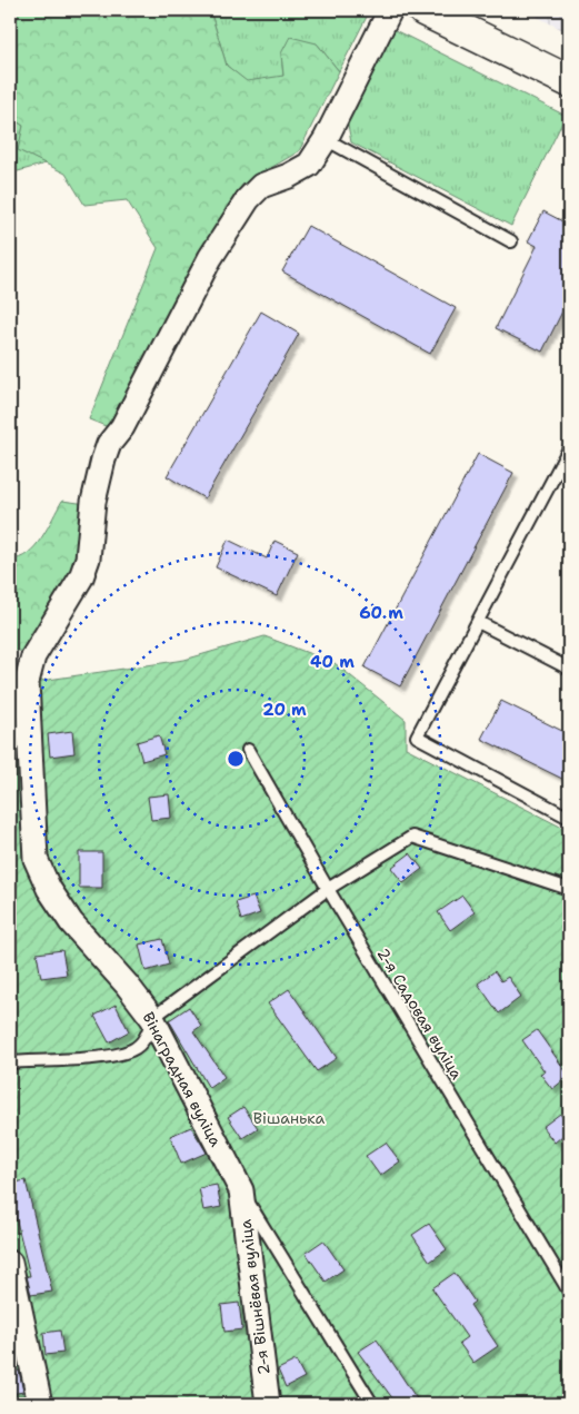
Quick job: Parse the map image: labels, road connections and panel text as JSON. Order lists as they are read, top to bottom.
{
  "streets": {
    "street": ["Вінаградная вуліца", "2-я Вішнёвая вуліца"],
    "lane": ["2-я Садовая вуліца"]
  },
  "crossings": [
    ["Вінаградная вуліца", "2-я Вішнёвая вуліца"]
  ],
  "parks": ["Вішанька"],
  "rings": ["60 m", "40 m", "20 m"]
}
